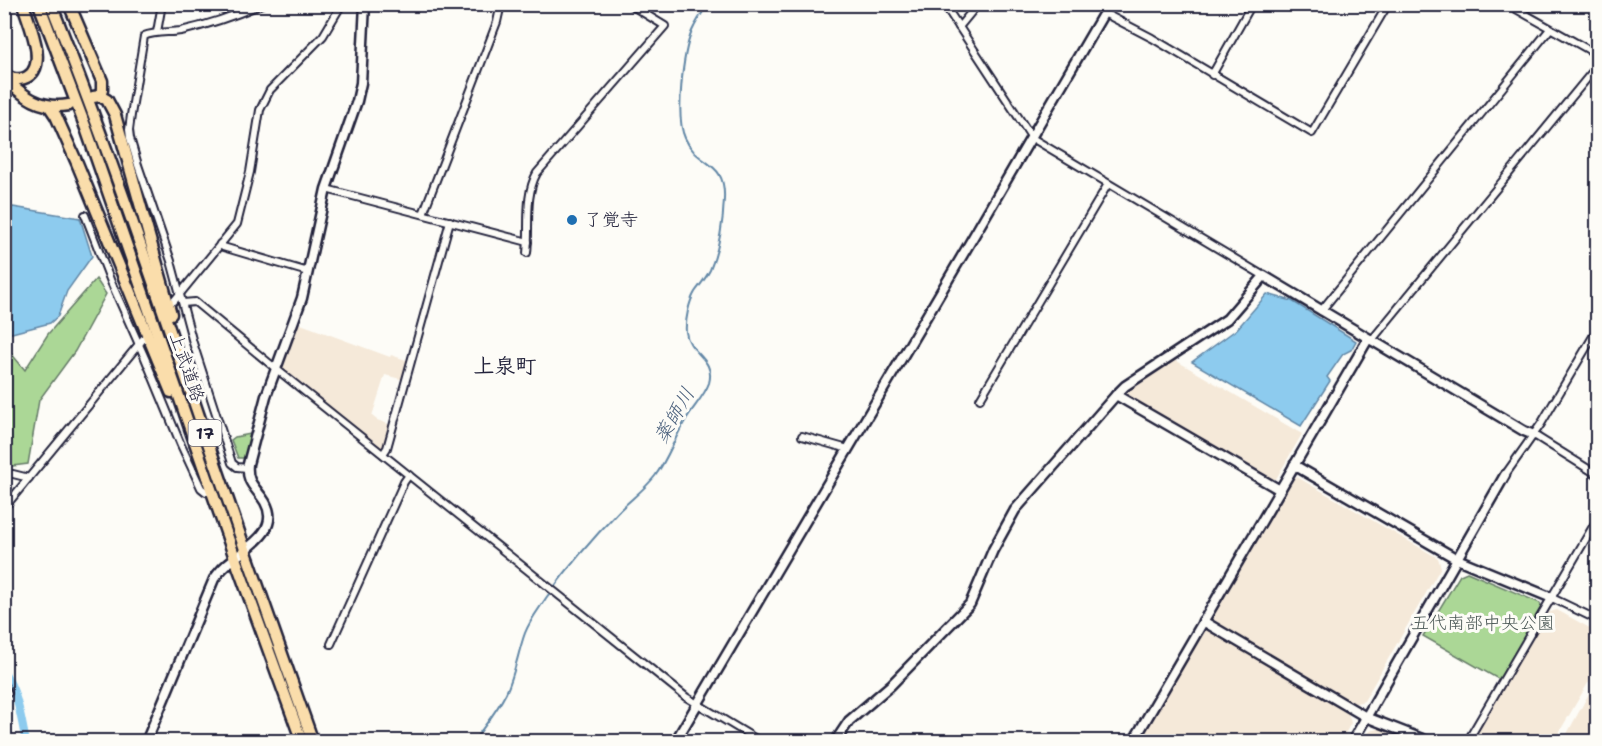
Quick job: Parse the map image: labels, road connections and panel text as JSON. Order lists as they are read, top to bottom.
{
  "streets": {
    "highway": ["上武道路", "17"]
  },
  "districts": ["上泉町"],
  "water": ["薬師川"],
  "parks": ["五代南部中央公園"],
  "places": ["了覚寺"]
}
